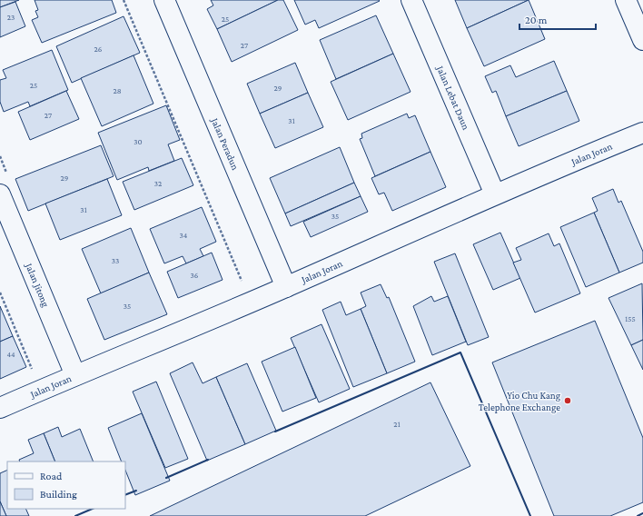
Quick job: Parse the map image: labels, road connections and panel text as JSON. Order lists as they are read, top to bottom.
{
  "streets": {
    "street": [
      "Jalan Lebat Daun",
      "Jalan Peradun",
      "Jalan Joran",
      "Jalan Jitong"
    ]
  },
  "crossings": [
    ["Jalan Lebat Daun", "Jalan Joran"],
    ["Jalan Peradun", "Jalan Joran"],
    ["Jalan Joran", "Jalan Jitong"]
  ],
  "places": ["Yio Chu Kang Telephone Exchange"],
  "house_numbers": [
    "23",
    "25",
    "27",
    "26",
    "25",
    "29",
    "28",
    "27",
    "31",
    "30",
    "29",
    "32",
    "31",
    "35",
    "34",
    "33",
    "36",
    "35",
    "155",
    "44",
    "21"
  ],
  "legend": ["Road", "Building"],
  "scale_bar": "20 m"
}
